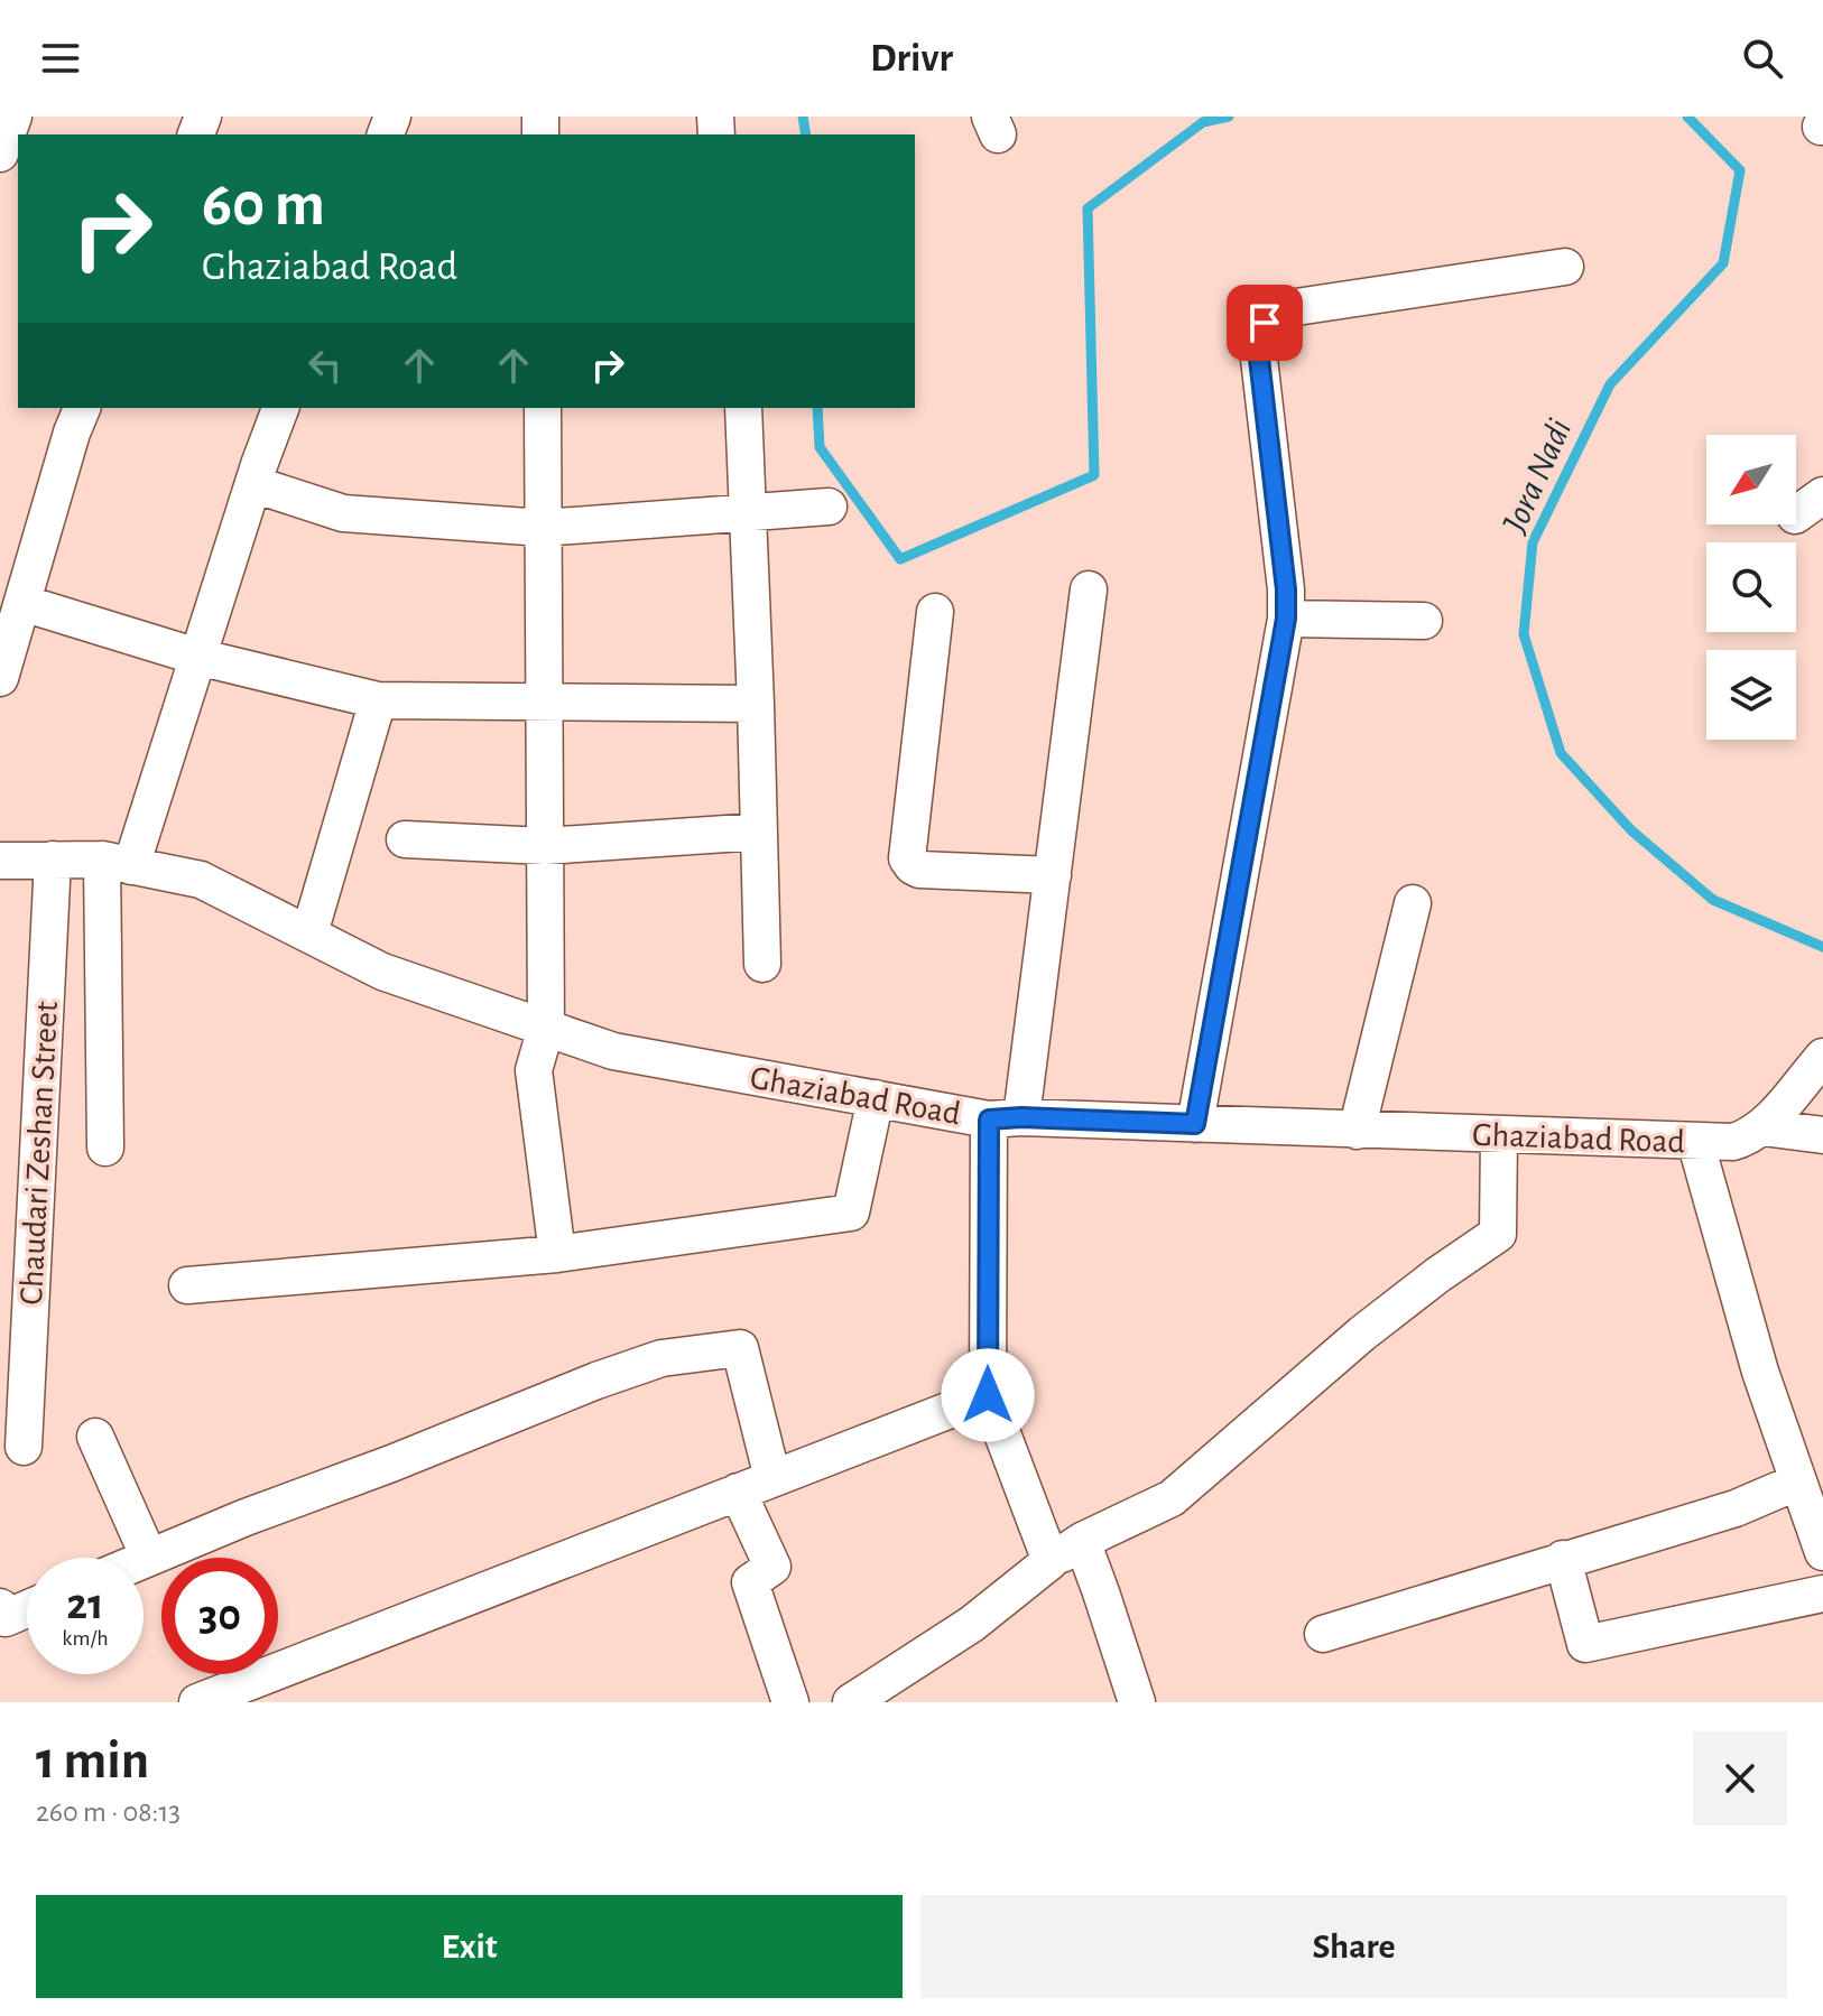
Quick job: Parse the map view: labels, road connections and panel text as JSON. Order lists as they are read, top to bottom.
{
  "streets": {
    "street": ["Ghaziabad Road", "Chaudari Zeshan Street"]
  },
  "crossings": [
    ["Ghaziabad Road", "Chaudari Zeshan Street"]
  ],
  "water": ["Jora Nadi"],
  "north": "bottom left",
  "page": {
    "header": "Drivr",
    "turn": ["60 m", "Ghaziabad Road"],
    "speed": "21 km/h",
    "limit": "30",
    "heading": ["1 min", "260 m · 08:13"],
    "buttons": ["Exit", "Share"]
  }
}
